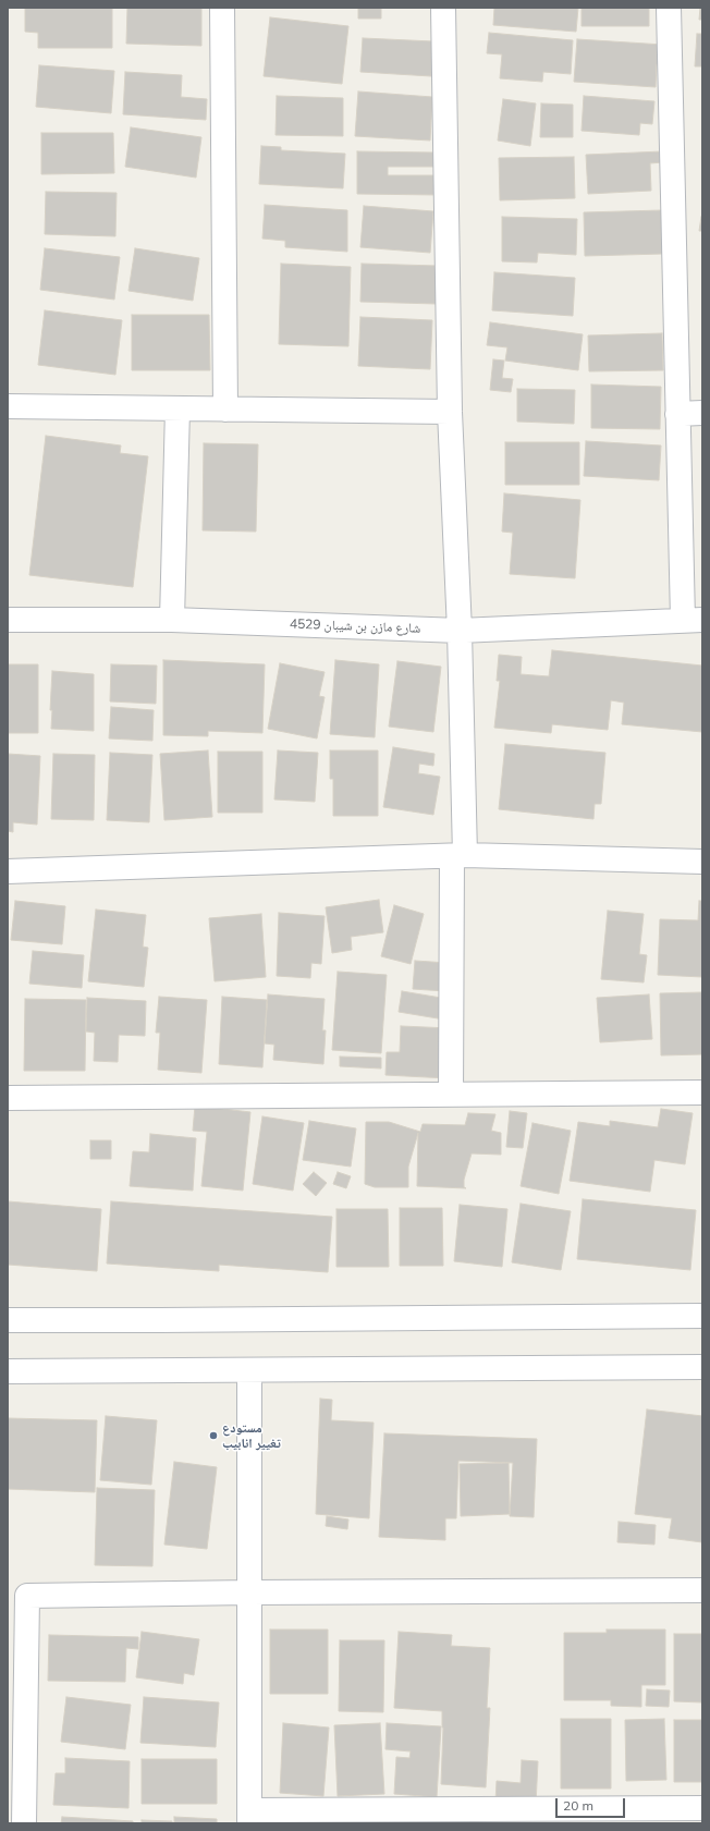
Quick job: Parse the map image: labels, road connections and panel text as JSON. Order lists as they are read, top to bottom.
{
  "streets": {
    "street": ["شارع مازن بن شيبان 4529"]
  },
  "places": ["مستودع تغيير انابيب"],
  "scale_bar": "20 m"
}
